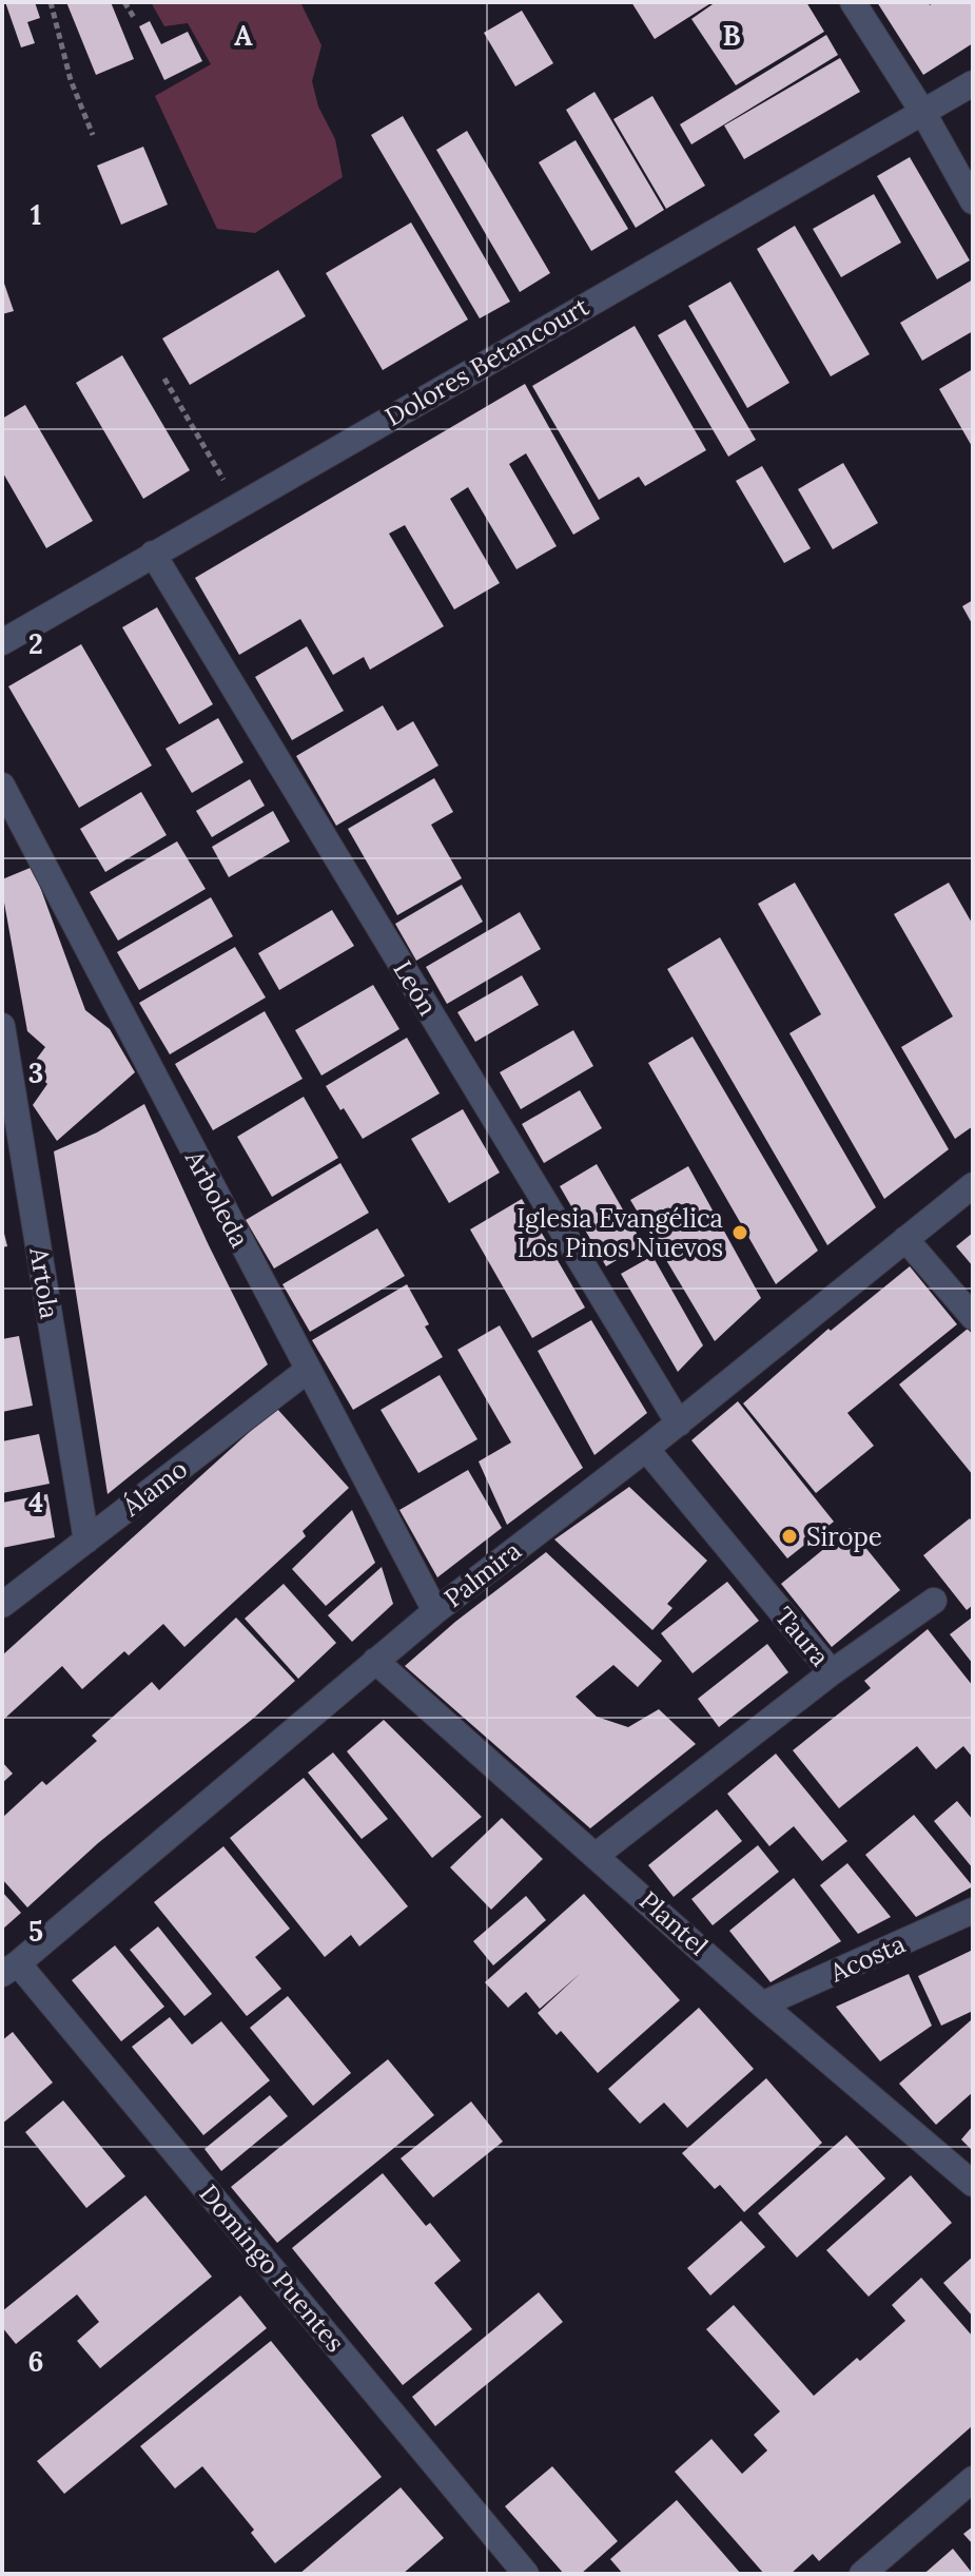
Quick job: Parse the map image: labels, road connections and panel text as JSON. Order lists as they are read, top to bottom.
{
  "streets": {
    "street": [
      "Dolores Betancourt",
      "León",
      "Arboleda",
      "Artola",
      "Álamo",
      "Palmira",
      "Taura",
      "Plantel",
      "Acosta",
      "Domingo Puentes"
    ]
  },
  "crossings": [
    ["Dolores Betancourt", "León"],
    ["León", "Palmira"],
    ["Arboleda", "Álamo"],
    ["Arboleda", "Palmira"],
    ["Artola", "Álamo"],
    ["Palmira", "Taura"],
    ["Palmira", "Plantel"],
    ["Palmira", "Domingo Puentes"],
    ["Taura", "Plantel"],
    ["Plantel", "Acosta"]
  ],
  "places": ["Iglesia Evangélica Los Pinos Nuevos", "Sirope"],
  "grid": {
    "columns": ["A", "B"],
    "rows": [
      "1",
      "2",
      "3",
      "4",
      "5",
      "6"
    ]
  }
}
